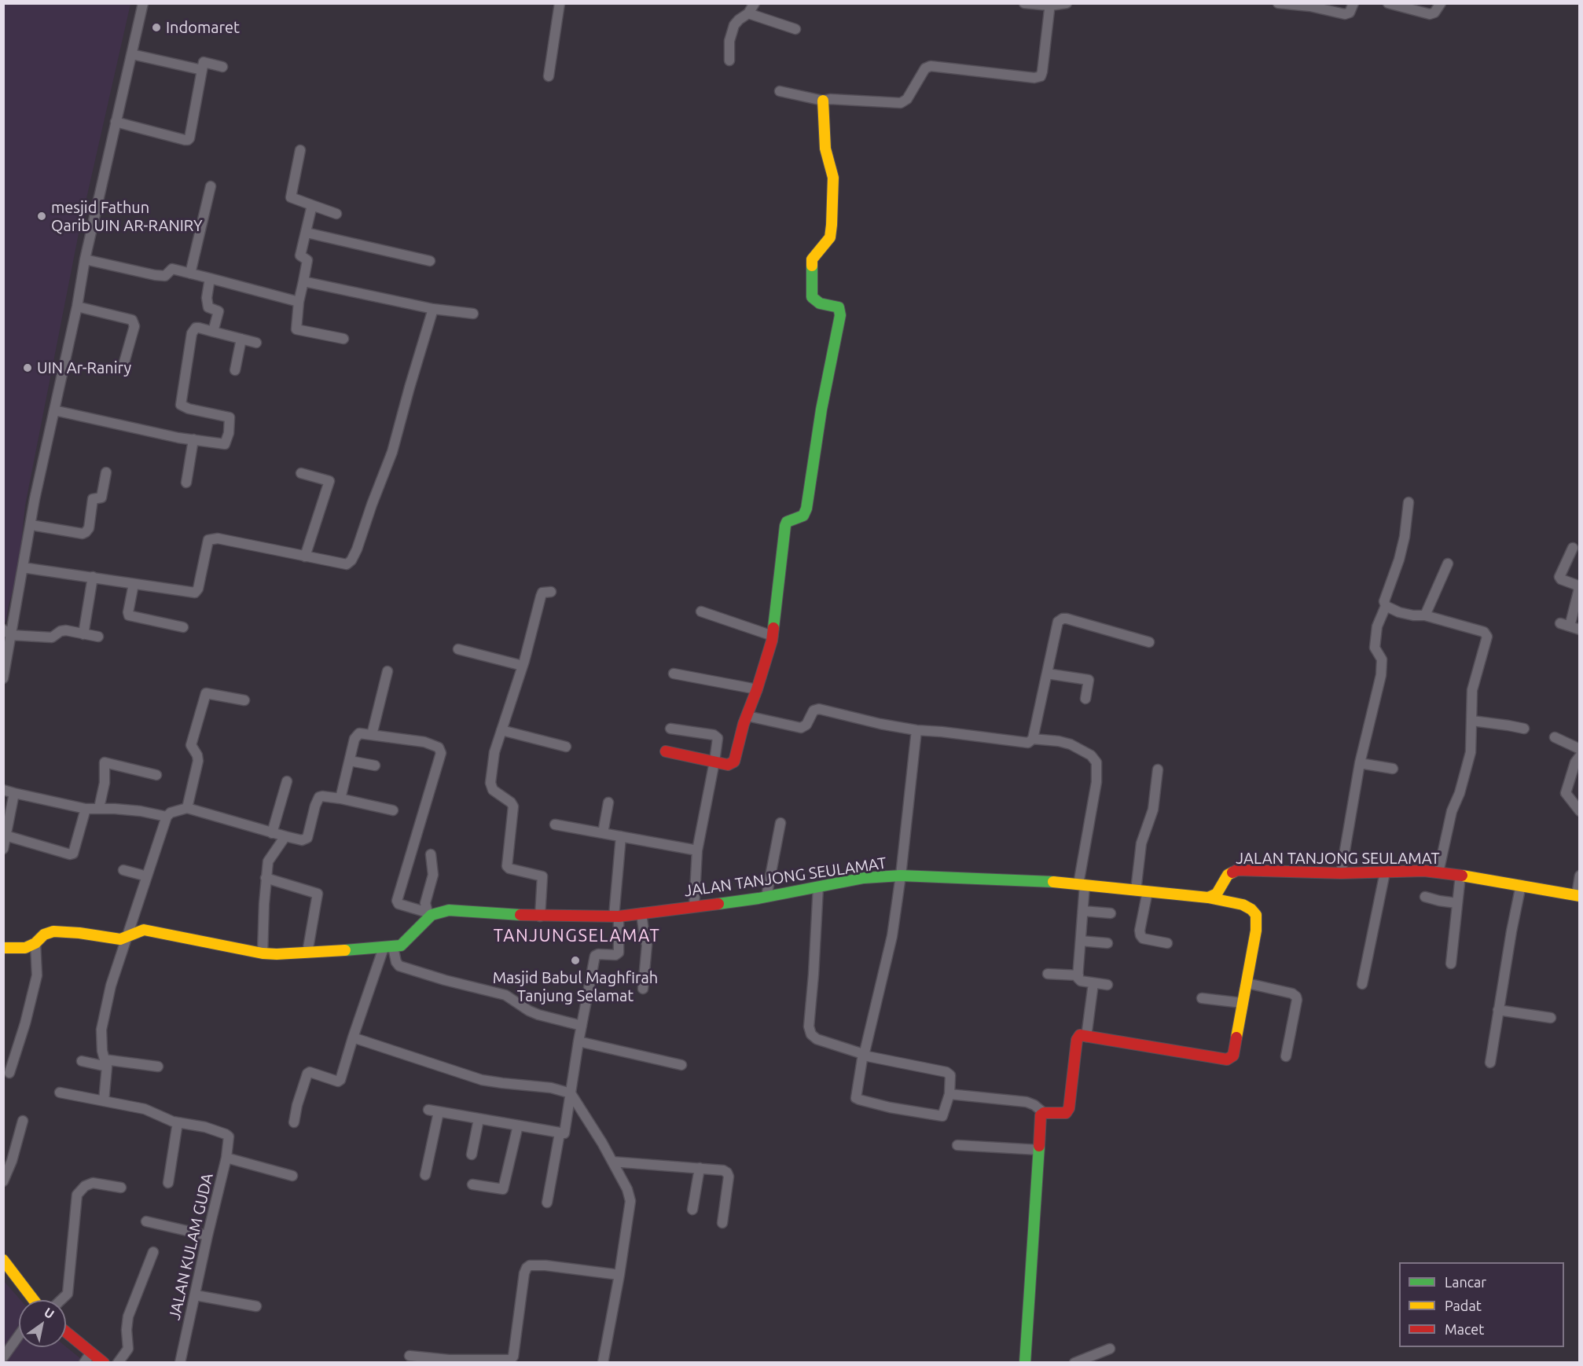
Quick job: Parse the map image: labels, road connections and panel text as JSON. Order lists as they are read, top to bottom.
{
  "streets": {
    "street": ["JALAN TANJONG SEULAMAT", "JALAN KULAM GUDA"]
  },
  "districts": ["TANJUNGSELAMAT"],
  "places": [
    "Indomaret",
    "mesjid Fathun Qarib UIN AR-RANIRY",
    "UIN Ar-Raniry",
    "Masjid Babul Maghfirah Tanjung Selamat"
  ],
  "legend": ["Lancar", "Padat", "Macet"],
  "north": "top right"
}
